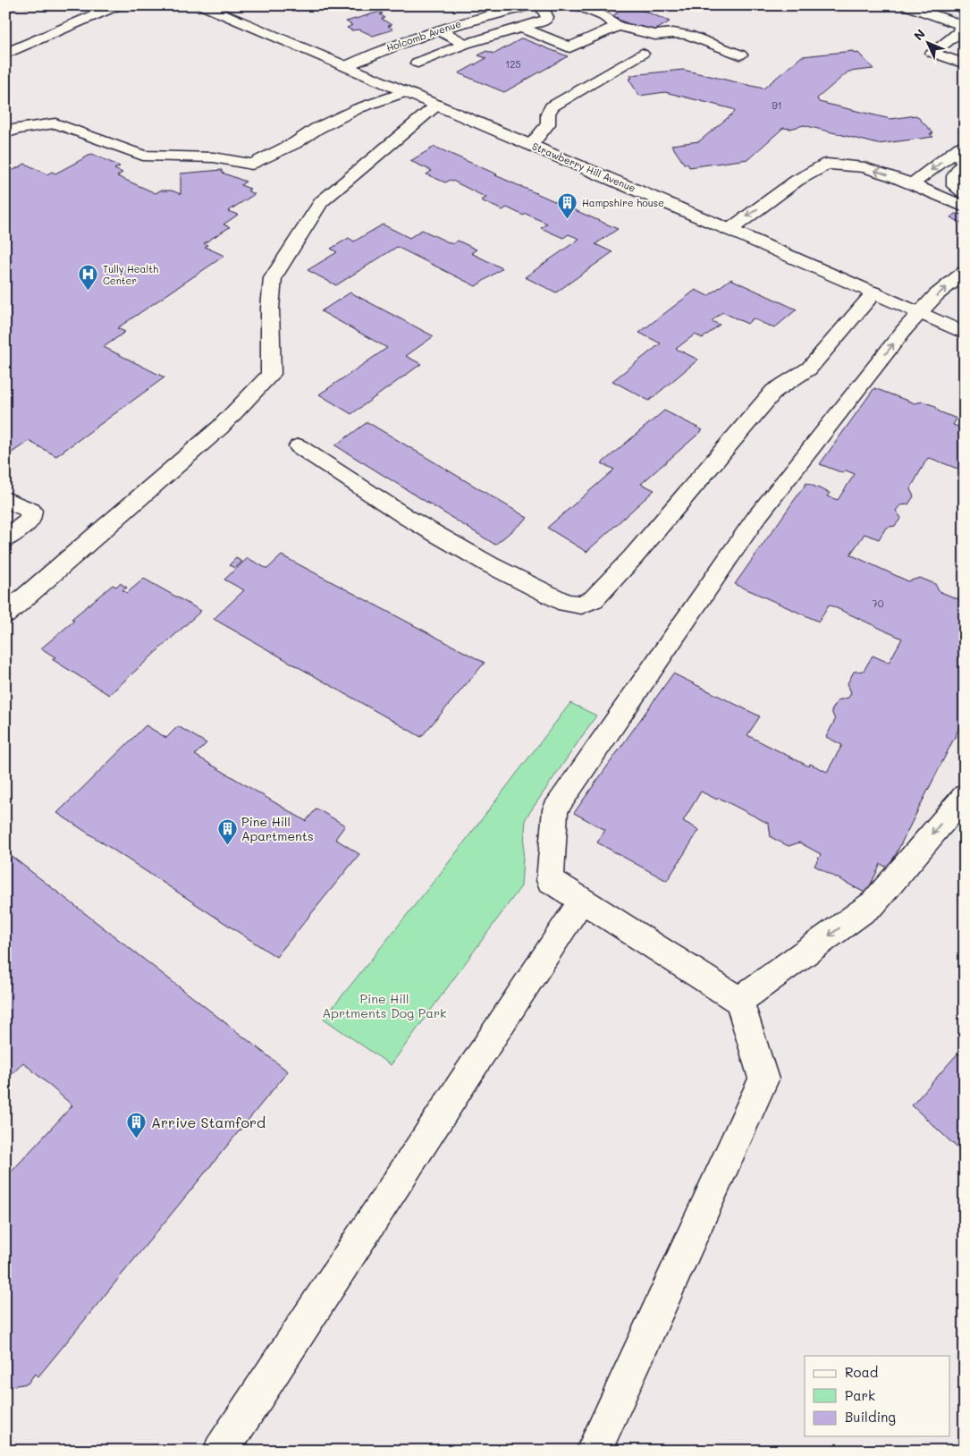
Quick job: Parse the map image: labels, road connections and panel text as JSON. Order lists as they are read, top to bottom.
{
  "streets": {
    "main road": ["Holcomb Avenue", "Strawberry Hill Avenue"]
  },
  "crossings": [
    ["Holcomb Avenue", "Strawberry Hill Avenue"]
  ],
  "parks": ["Pine Hill Aprtments Dog Park"],
  "places": {
    "building": ["Hampshire house", "Pine Hill Apartments", "Arrive Stamford"],
    "hospital": ["Tully Health Center"]
  },
  "house_numbers": ["125", "91", "70"],
  "legend": ["Road", "Park", "Building"],
  "north": "top left"
}
